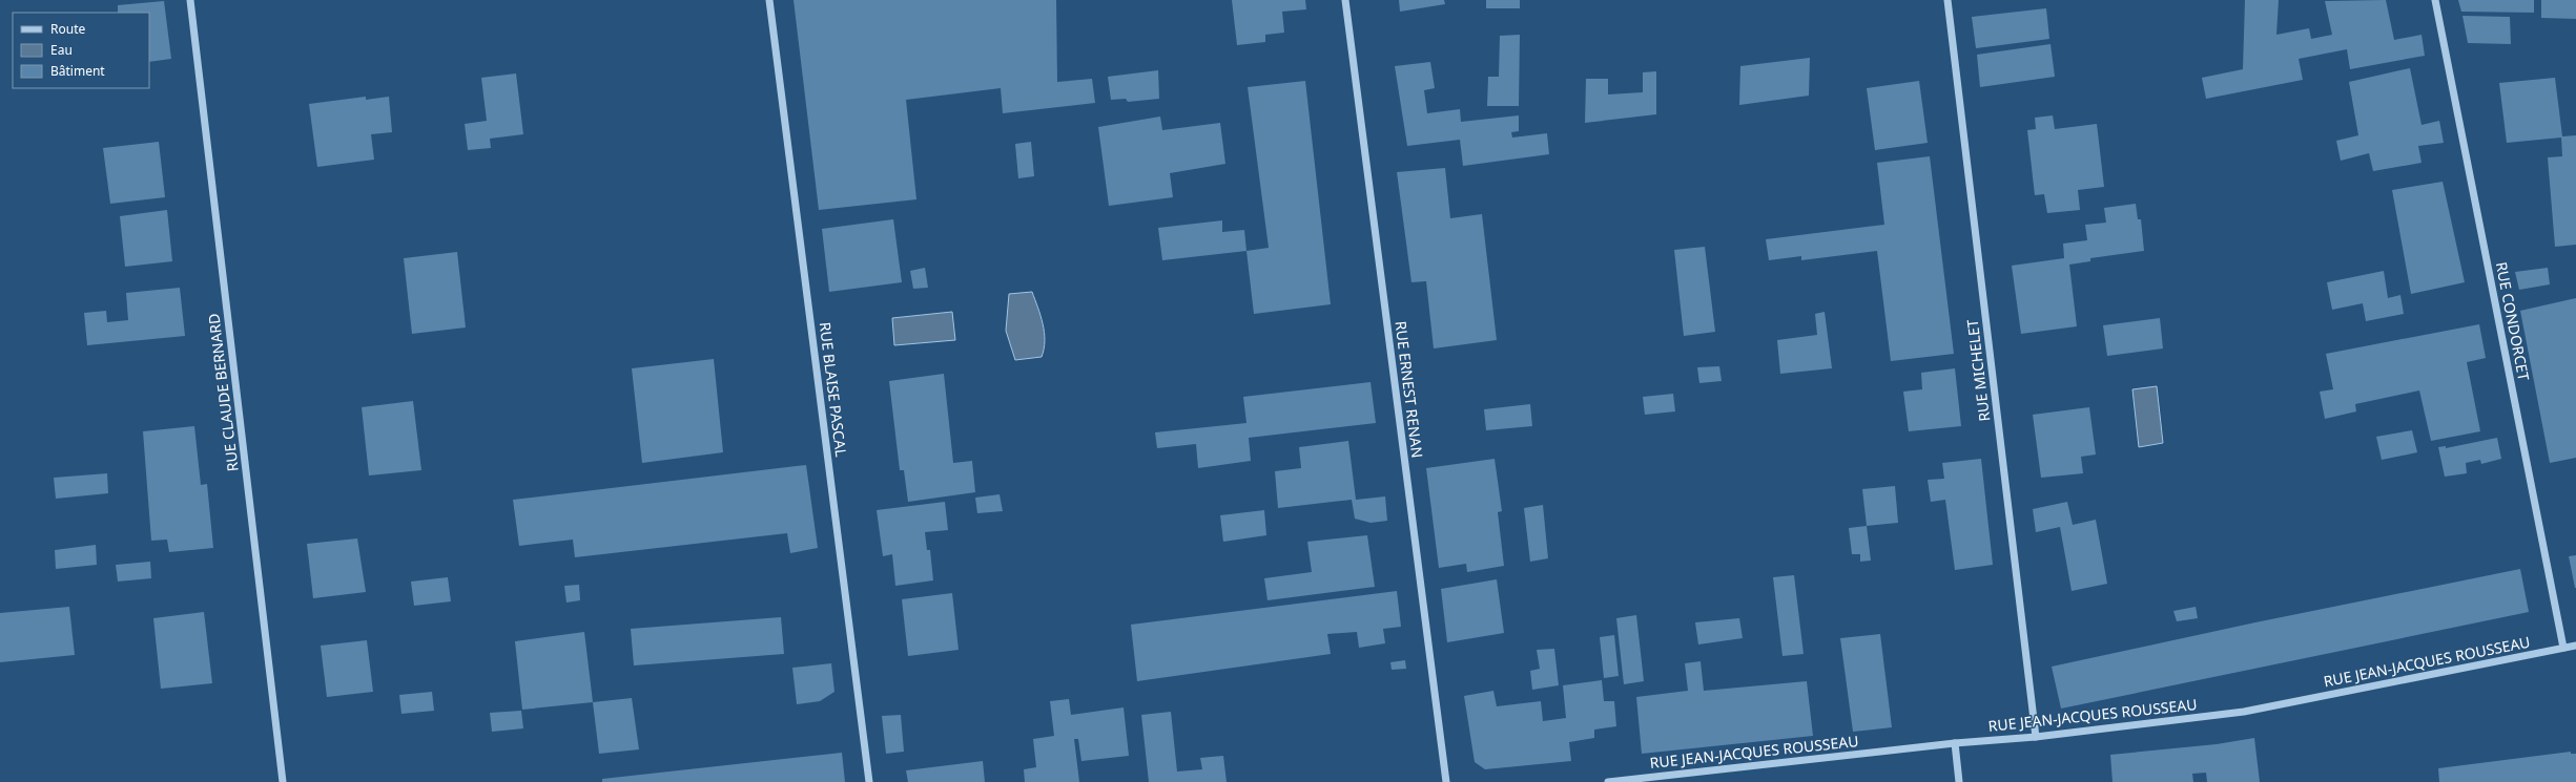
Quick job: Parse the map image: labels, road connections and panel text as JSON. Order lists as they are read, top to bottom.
{
  "streets": {
    "street": [
      "RUE CONDORCET",
      "RUE MICHELET",
      "RUE BLAISE PASCAL",
      "RUE ERNEST RENAN",
      "RUE CLAUDE BERNARD",
      "RUE JEAN-JACQUES ROUSSEAU"
    ]
  },
  "crossings": [
    ["RUE CONDORCET", "RUE JEAN-JACQUES ROUSSEAU"],
    ["RUE MICHELET", "RUE JEAN-JACQUES ROUSSEAU"]
  ],
  "legend": ["Route", "Eau", "Bâtiment"]
}
